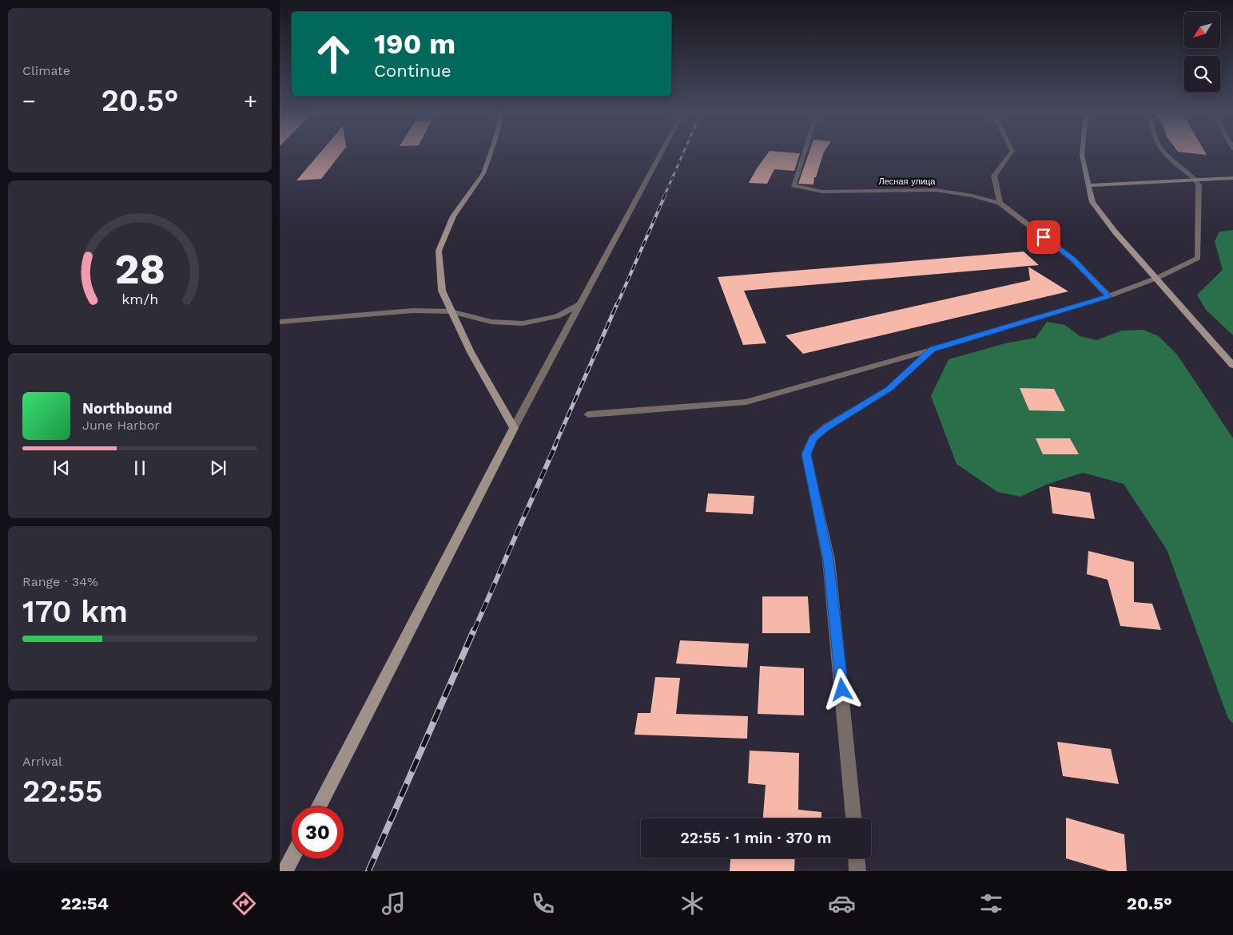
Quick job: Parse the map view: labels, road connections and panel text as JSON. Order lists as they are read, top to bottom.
{
  "streets": {
    "street": ["Лесная улица"]
  },
  "north": "bottom left",
  "page": {
    "tile": [
      "Climate",
      ["Range · 34%", "170 km"],
      ["Arrival", "22:55"]
    ],
    "turn": ["190 m", "Continue"],
    "heat": ["−", "20.5°", "+"],
    "song": ["Northbound", "June Harbor"],
    "limit": "30",
    "trip": "22:55 · 1 min · 370 m",
    "tabs": ["22:54", "20.5°"],
    "gauge": ["28", "km/h"]
  }
}
